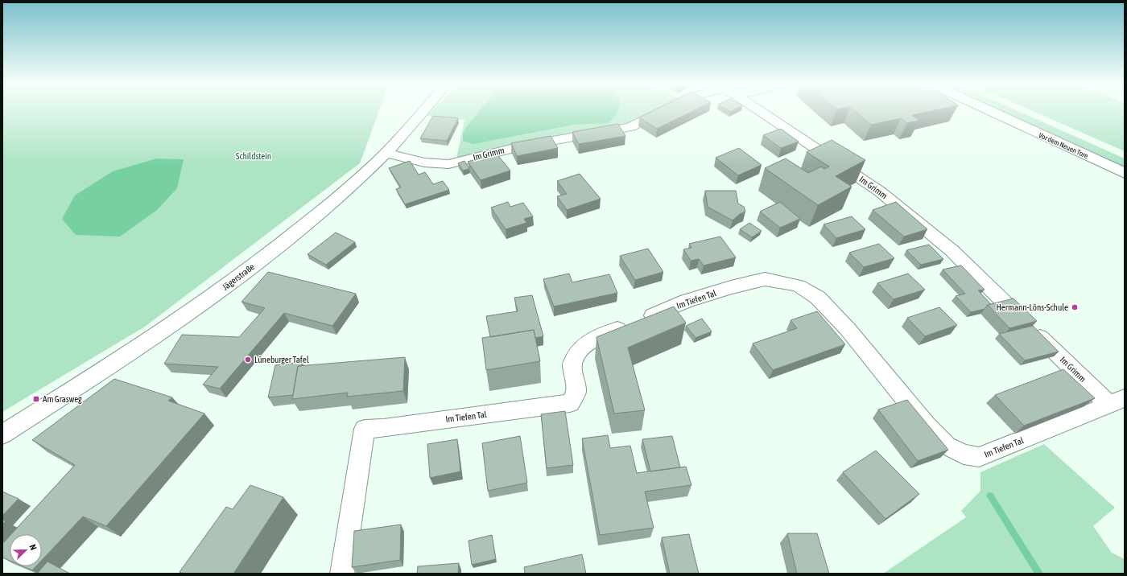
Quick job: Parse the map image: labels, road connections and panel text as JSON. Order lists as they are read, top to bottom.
{
  "streets": {
    "main road": ["Vor dem Neuen Tore"],
    "street": ["Im Grimm", "Jägerstraße", "Im Tiefen Tal"]
  },
  "crossings": [
    ["Im Grimm", "Jägerstraße"],
    ["Im Grimm", "Im Tiefen Tal"]
  ],
  "parks": ["Schildstein"],
  "places": {
    "other": ["Hermann-Löns-Schule", "Lüneburger Tafel"],
    "transit": ["Am Grasweg"]
  },
  "north": "top right"
}
